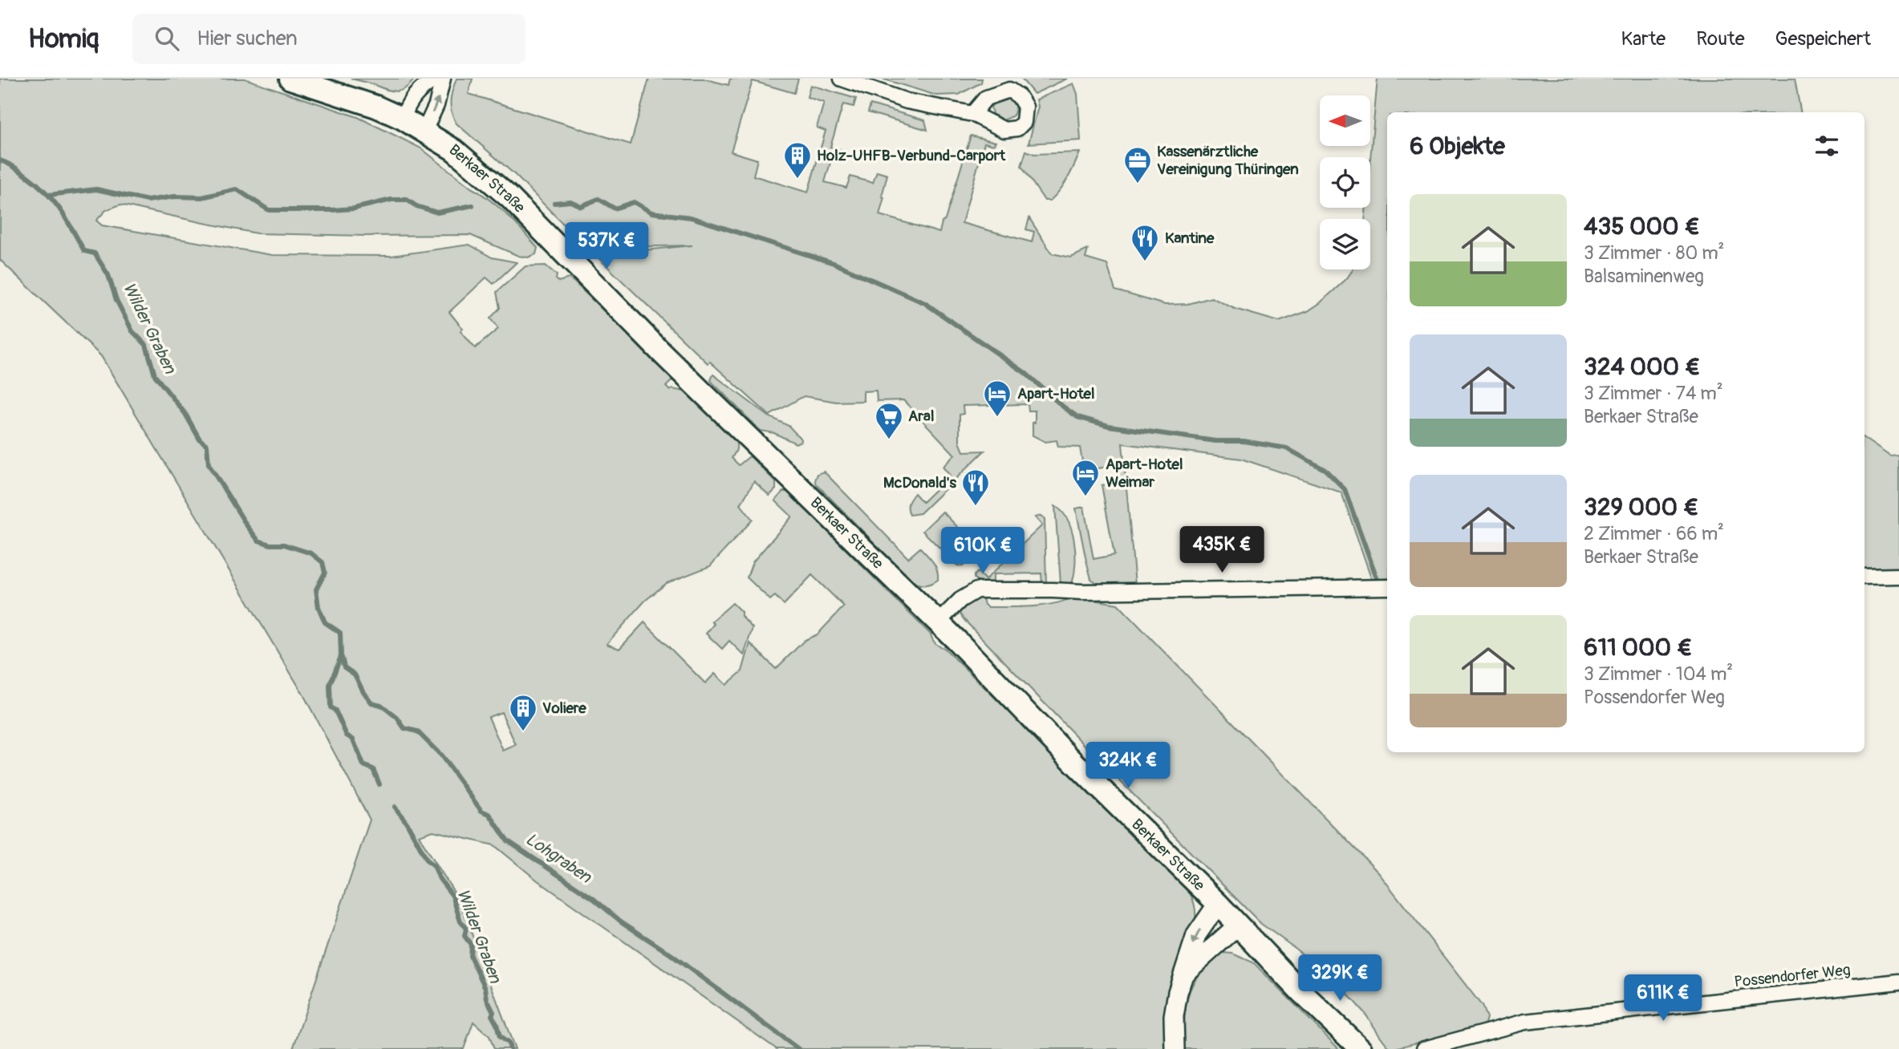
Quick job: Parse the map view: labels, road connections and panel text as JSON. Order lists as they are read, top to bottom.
{
  "streets": {
    "main road": ["Berkaer Straße"],
    "street": ["Possendorfer Weg"]
  },
  "water": ["Wilder Graben", "Lohgraben"],
  "places": {
    "building": ["Holz-UHFB-Verbund-Carport", "Voliere"],
    "office": ["Kassenärztliche Vereinigung Thüringen"],
    "restaurant": ["Kantine", "McDonald's"],
    "hotel": ["Apart-Hotel", "Apart-Hotel Weimar"],
    "supermarket": ["Aral"]
  },
  "north": "left",
  "page": {
    "header": "Homiq",
    "search": "Hier suchen",
    "nav": ["Karte", "Route", "Gespeichert"],
    "heading": "6 Objekte",
    "list": [
      {
        "name": "435 000 €",
        "note": "3 Zimmer · 80 m² · Balsaminenweg"
      },
      {
        "name": "324 000 €",
        "note": "3 Zimmer · 74 m² · Berkaer Straße"
      },
      {
        "name": "329 000 €",
        "note": "2 Zimmer · 66 m² · Berkaer Straße"
      },
      {
        "name": "611 000 €",
        "note": "3 Zimmer · 104 m² · Possendorfer Weg"
      }
    ],
    "price": [
      "537K €",
      "435K €",
      "610K €",
      "324K €",
      "329K €",
      "611K €"
    ]
  }
}
